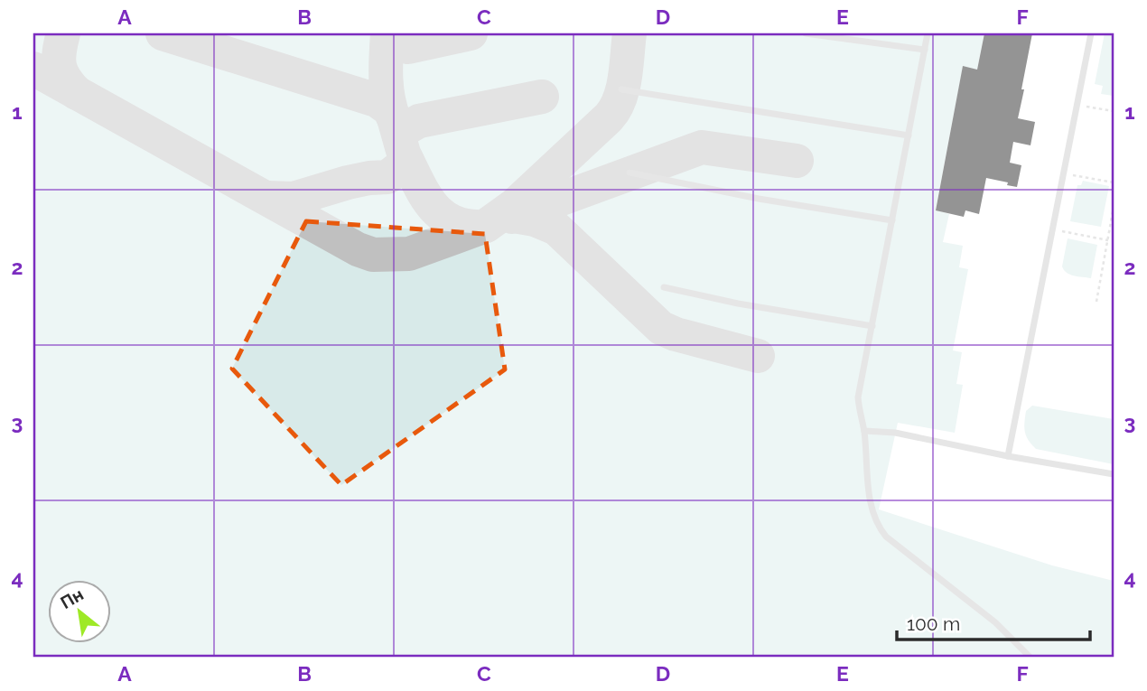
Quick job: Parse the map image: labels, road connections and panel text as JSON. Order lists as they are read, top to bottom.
{
  "scale_bar": "100 m",
  "north": "top left",
  "grid": {
    "columns": [
      "A",
      "B",
      "C",
      "D",
      "E",
      "F"
    ],
    "rows": [
      "1",
      "2",
      "3",
      "4"
    ]
  }
}
